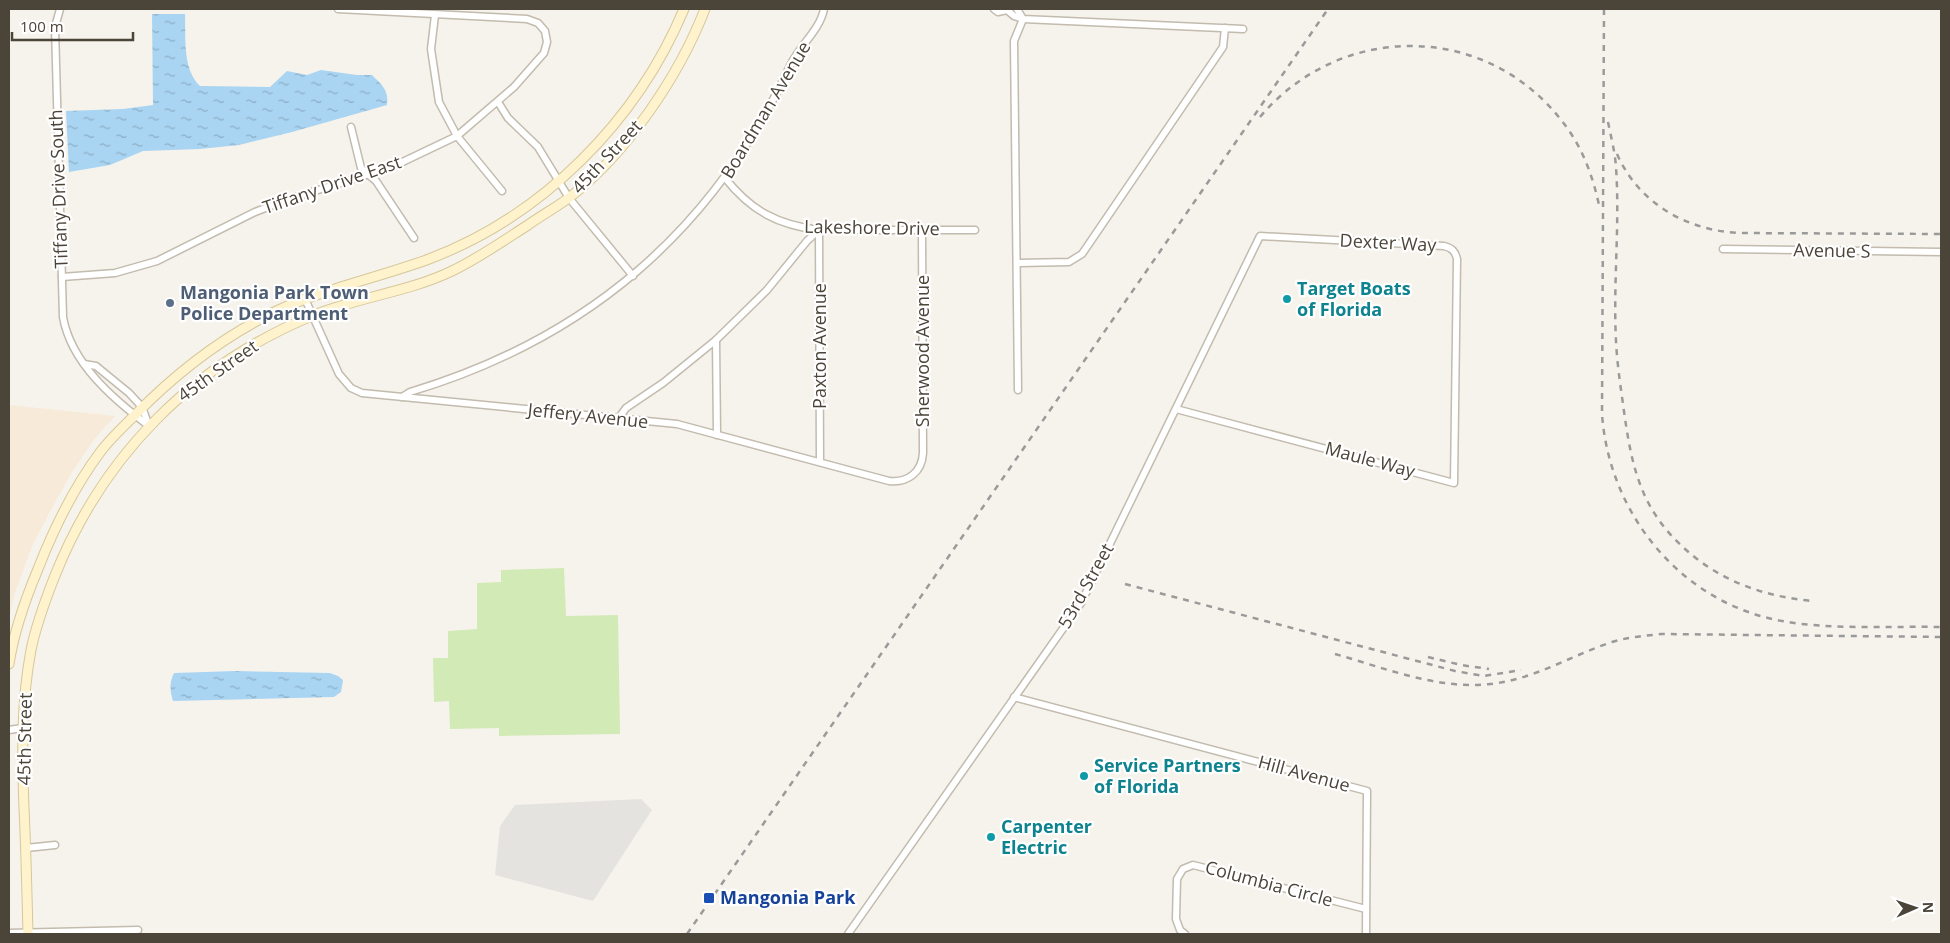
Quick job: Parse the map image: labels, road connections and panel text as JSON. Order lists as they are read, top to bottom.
{
  "streets": {
    "main road": ["45th Street"],
    "street": [
      "Boardman Avenue",
      "Tiffany Drive East",
      "Tiffany Drive South",
      "Lakeshore Drive",
      "Dexter Way",
      "Avenue S",
      "Paxton Avenue",
      "Sherwood Avenue",
      "Jeffery Avenue",
      "Maule Way",
      "53rd Street",
      "Hill Avenue",
      "Columbia Circle"
    ]
  },
  "crossings": [
    ["Boardman Avenue", "Lakeshore Drive"],
    ["Boardman Avenue", "Jeffery Avenue"],
    ["45th Street", "Tiffany Drive South"],
    ["45th Street", "Jeffery Avenue"],
    ["Tiffany Drive East", "Tiffany Drive South"],
    ["Lakeshore Drive", "Paxton Avenue"],
    ["Lakeshore Drive", "Sherwood Avenue"],
    ["Dexter Way", "Maule Way"],
    ["Dexter Way", "53rd Street"],
    ["Paxton Avenue", "Jeffery Avenue"],
    ["Sherwood Avenue", "Jeffery Avenue"],
    ["Maule Way", "53rd Street"],
    ["53rd Street", "Hill Avenue"],
    ["Hill Avenue", "Columbia Circle"]
  ],
  "places": {
    "other": [
      "Target Boats of Florida",
      "Mangonia Park Town Police Department",
      "Service Partners of Florida",
      "Carpenter Electric"
    ],
    "transit": ["Mangonia Park"]
  },
  "scale_bar": "100 m",
  "north": "right"
}
